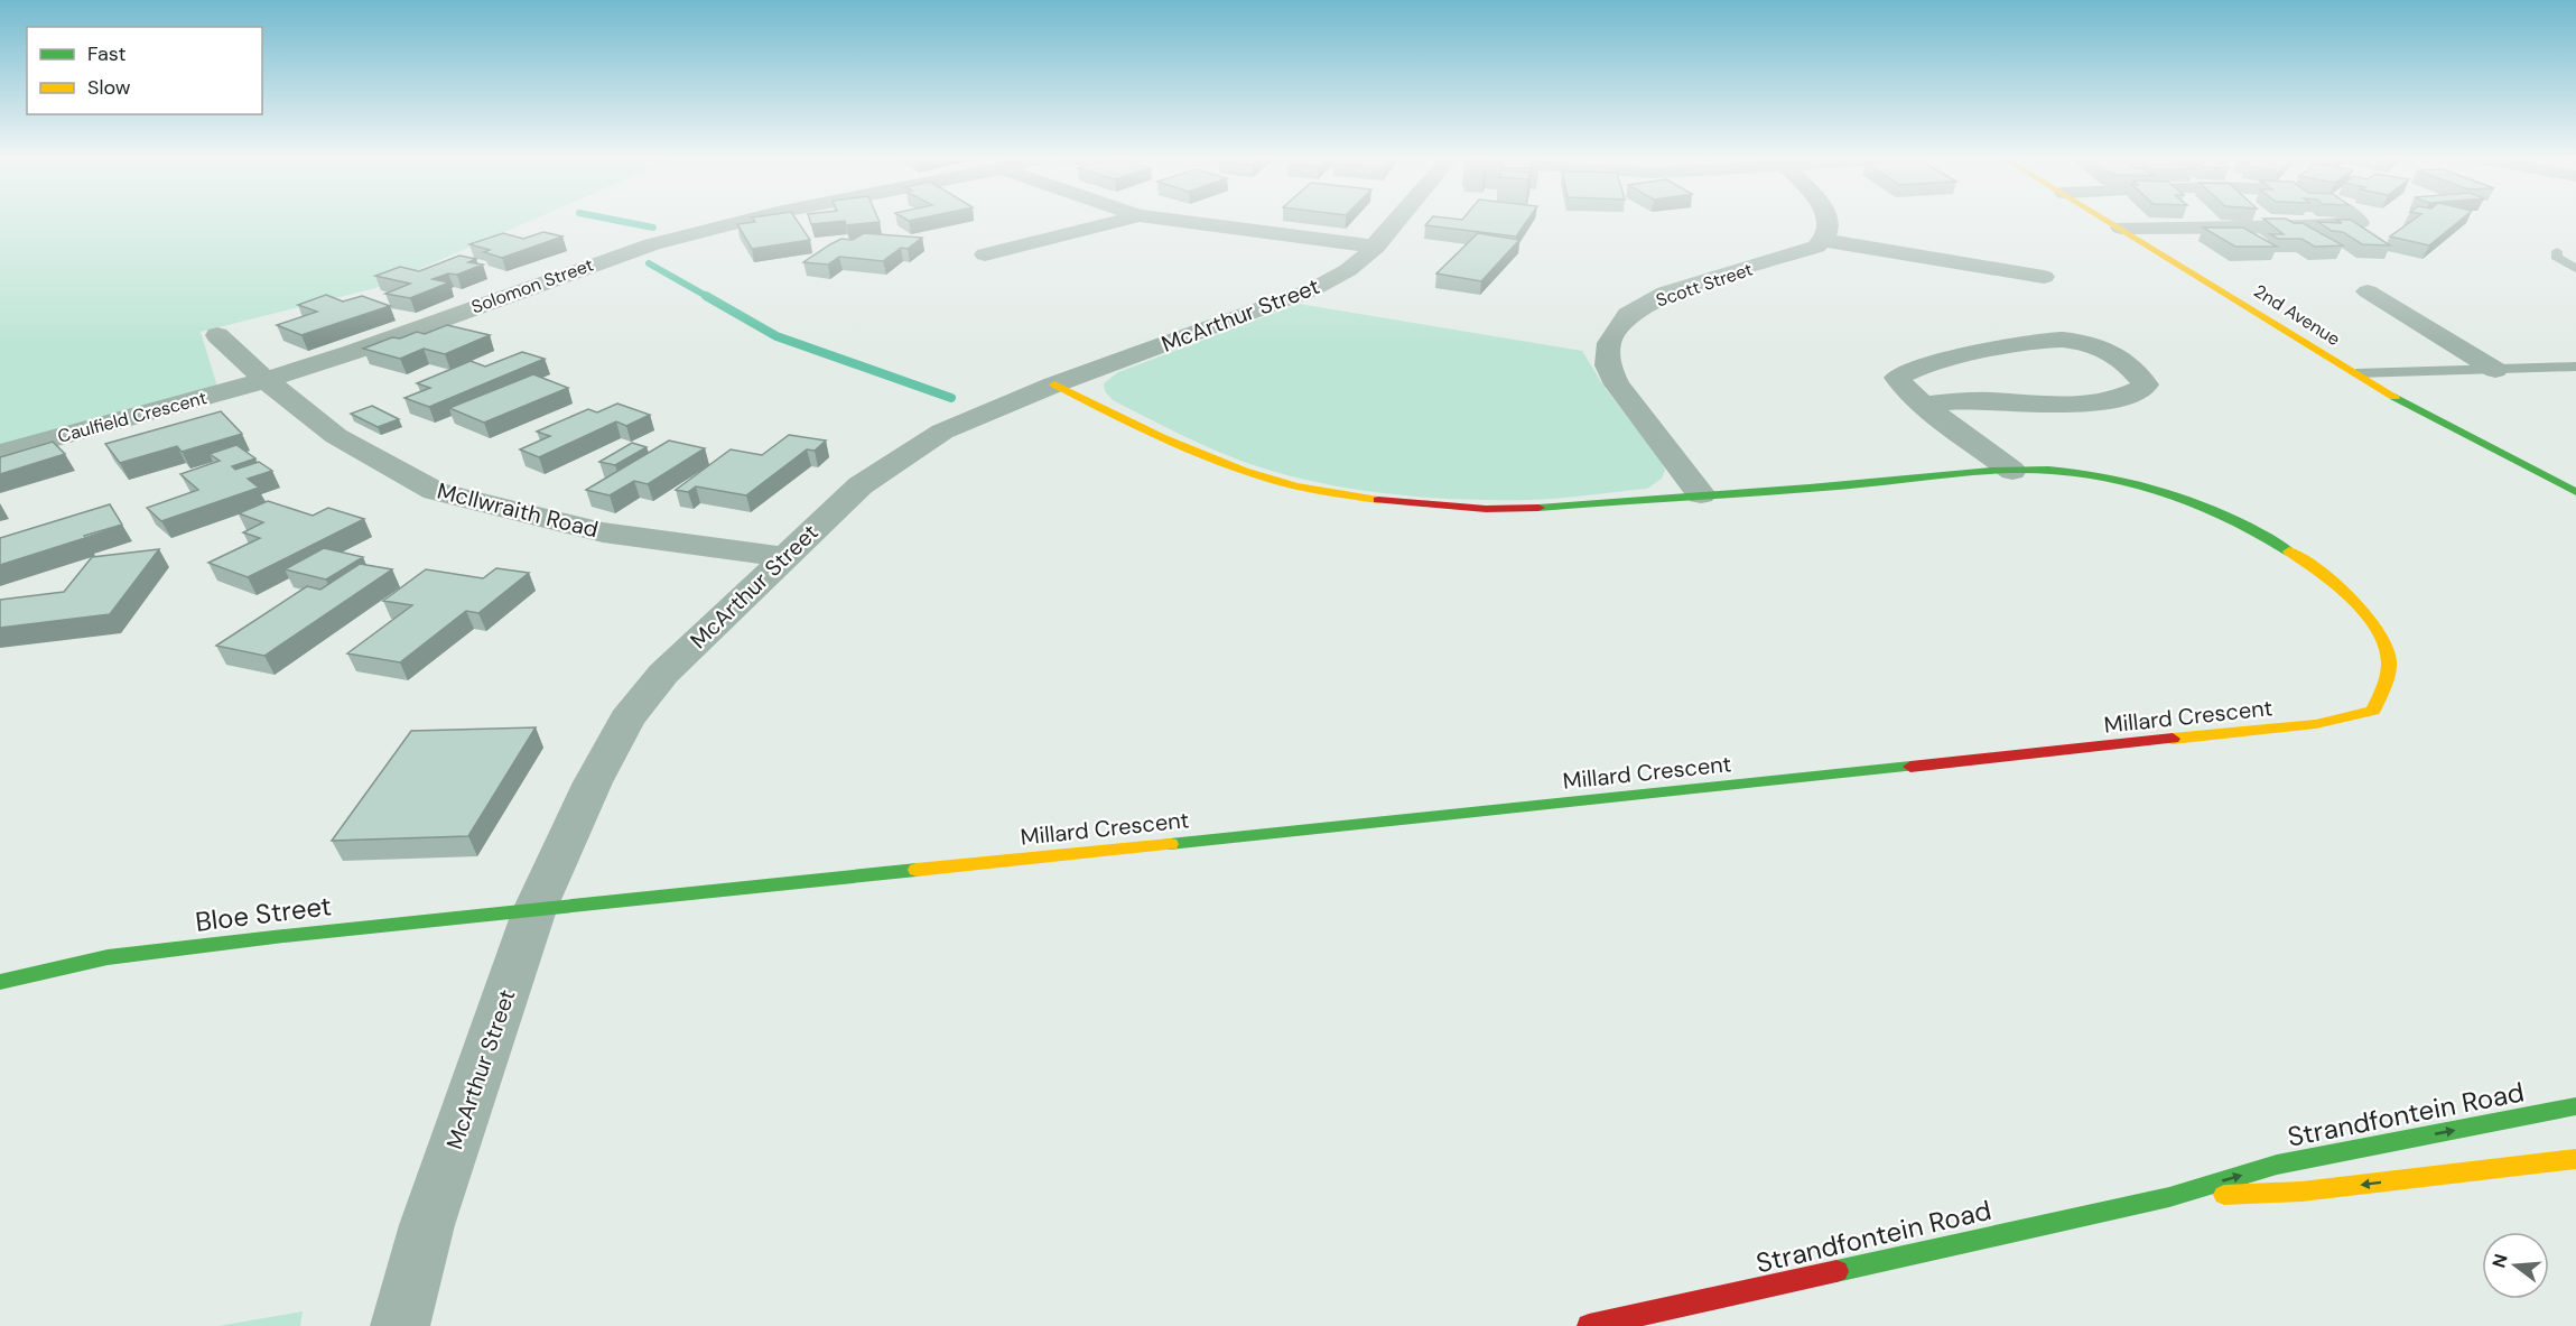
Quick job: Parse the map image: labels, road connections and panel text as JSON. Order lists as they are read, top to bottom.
{
  "streets": {
    "street": [
      "Scott Street",
      "Solomon Street",
      "McArthur Street",
      "2nd Avenue",
      "Caulfield Crescent",
      "McIlwraith Road",
      "Millard Crescent",
      "Bloe Street",
      "Strandfontein Road"
    ]
  },
  "crossings": [
    ["Scott Street", "Millard Crescent"],
    ["Solomon Street", "Caulfield Crescent"],
    ["Solomon Street", "McIlwraith Road"],
    ["McArthur Street", "McIlwraith Road"],
    ["McArthur Street", "Millard Crescent"],
    ["McArthur Street", "Bloe Street"],
    ["Caulfield Crescent", "McIlwraith Road"],
    ["Millard Crescent", "Bloe Street"]
  ],
  "legend": ["Fast", "Slow"],
  "north": "left"
}
